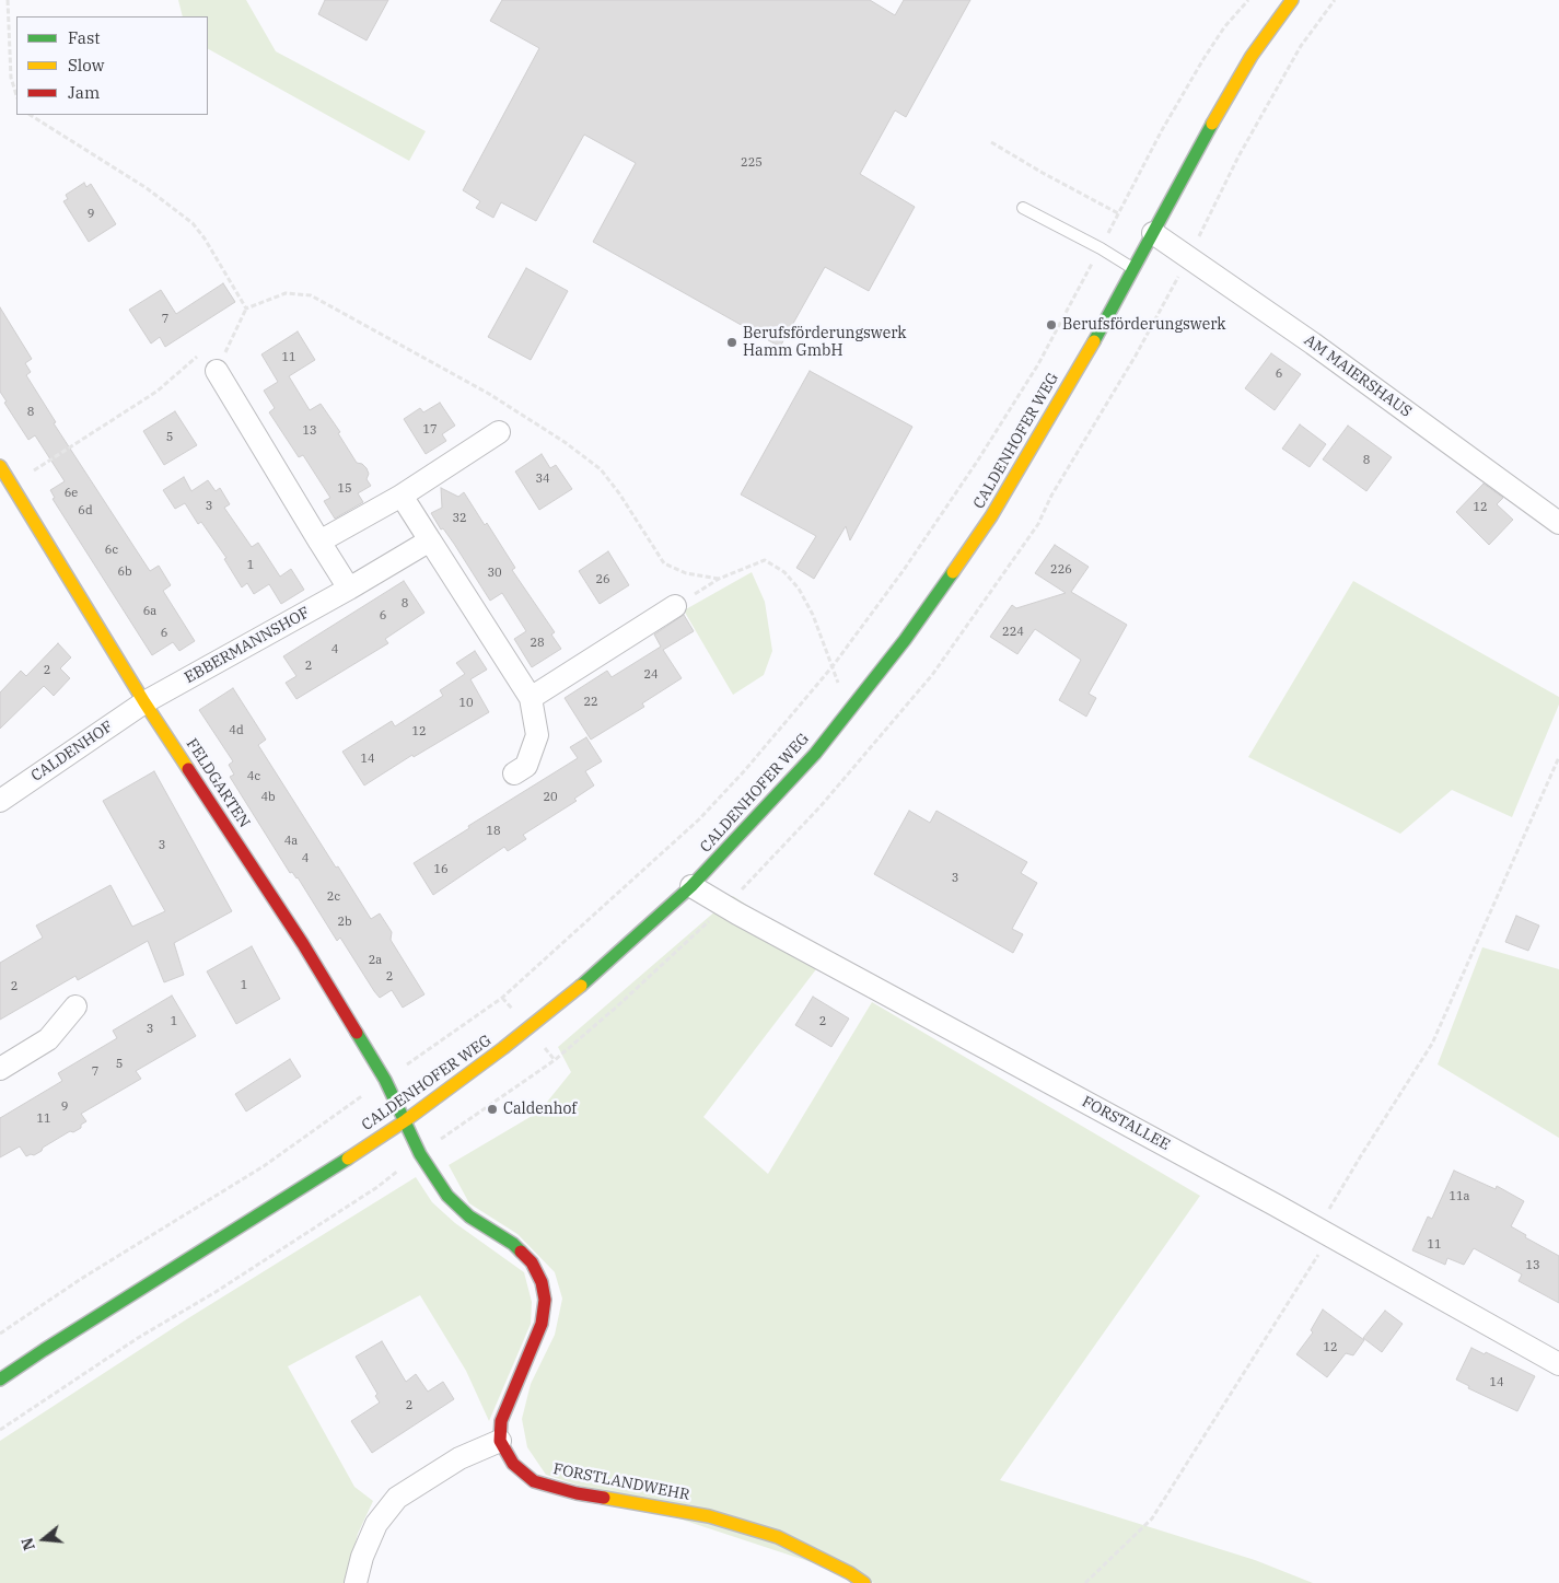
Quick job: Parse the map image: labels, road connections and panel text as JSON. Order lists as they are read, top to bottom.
{
  "streets": {
    "main road": ["CALDENHOFER WEG", "FELDGARTEN", "FORSTLANDWEHR"],
    "street": [
      "AM MAIERSHAUS",
      "EBBERMANNSHOF",
      "CALDENHOF",
      "FORSTALLEE"
    ]
  },
  "crossings": [
    ["AM MAIERSHAUS", "CALDENHOFER WEG"],
    ["CALDENHOFER WEG", "FELDGARTEN"],
    ["CALDENHOFER WEG", "FORSTALLEE"],
    ["EBBERMANNSHOF", "CALDENHOF"],
    ["EBBERMANNSHOF", "FELDGARTEN"],
    ["CALDENHOF", "FELDGARTEN"]
  ],
  "places": ["Berufsförderungswerk", "Berufsförderungswerk Hamm GmbH", "Caldenhof"],
  "house_numbers": [
    "225",
    "9",
    "7",
    "11",
    "6",
    "8",
    "17",
    "13",
    "5",
    "8",
    "34",
    "15",
    "6e",
    "3",
    "12",
    "6d",
    "32",
    "6c",
    "1",
    "226",
    "6b",
    "30",
    "26",
    "8",
    "6a",
    "6",
    "224",
    "6",
    "28",
    "4",
    "2",
    "2",
    "24",
    "22",
    "10",
    "4d",
    "12",
    "14",
    "4c",
    "4b",
    "20",
    "18",
    "4a",
    "3",
    "4",
    "16",
    "3",
    "2c",
    "2b",
    "2a",
    "2",
    "1",
    "2",
    "1",
    "2",
    "3",
    "5",
    "7",
    "9",
    "11",
    "11a",
    "11",
    "13",
    "12",
    "14",
    "2"
  ],
  "legend": ["Fast", "Slow", "Jam"],
  "north": "left"
}
